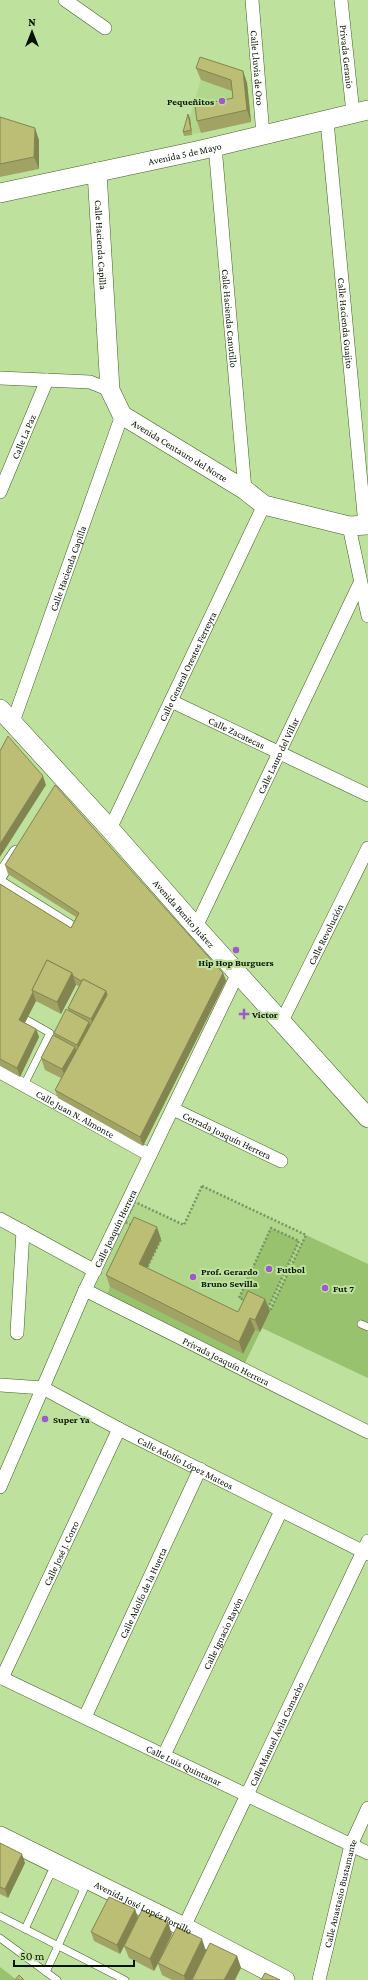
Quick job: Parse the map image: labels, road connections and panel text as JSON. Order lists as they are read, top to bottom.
{
  "streets": {
    "street": [
      "Privada Geranio",
      "Calle Lluvia de Oro",
      "Avenida 5 de Mayo",
      "Calle Hacienda Capilla",
      "Calle Hacienda Canutillo",
      "Calle Hacienda Guajito",
      "Calle La Paz",
      "Avenida Centauro del Norte",
      "Calle General Orestes Ferreyra",
      "Calle Zacatecas",
      "Calle Lauro del Villar",
      "Avenida Benito Juárez",
      "Calle Revolución",
      "Calle Juan N. Almonte",
      "Cerrada Joaquín Herrera",
      "Calle Joaquín Herrera",
      "Privada Joaquín Herrera",
      "Calle Adolfo López Mateos",
      "Calle José J. Corro",
      "Calle Adolfo de la Huerta",
      "Calle Ignacio Rayón",
      "Calle Manuel Ávila Camacho",
      "Calle Luis Quintanar",
      "Calle Anastasio Bustamante",
      "Avenida José Lopéz Portillo"
    ]
  },
  "crossings": [
    ["Privada Geranio", "Avenida 5 de Mayo"],
    ["Calle Lluvia de Oro", "Avenida 5 de Mayo"],
    ["Avenida 5 de Mayo", "Calle Hacienda Capilla"],
    ["Avenida 5 de Mayo", "Calle Hacienda Canutillo"],
    ["Avenida 5 de Mayo", "Calle Hacienda Guajito"],
    ["Calle Hacienda Capilla", "Avenida Centauro del Norte"],
    ["Calle Hacienda Capilla", "Avenida Benito Juárez"],
    ["Calle Hacienda Canutillo", "Avenida Centauro del Norte"],
    ["Calle Hacienda Guajito", "Avenida Centauro del Norte"],
    ["Calle Hacienda Guajito", "Calle Lauro del Villar"],
    ["Avenida Centauro del Norte", "Calle General Orestes Ferreyra"],
    ["Calle General Orestes Ferreyra", "Calle Zacatecas"],
    ["Calle General Orestes Ferreyra", "Avenida Benito Juárez"],
    ["Calle Zacatecas", "Calle Lauro del Villar"],
    ["Calle Lauro del Villar", "Avenida Benito Juárez"],
    ["Avenida Benito Juárez", "Calle Revolución"],
    ["Avenida Benito Juárez", "Calle Joaquín Herrera"],
    ["Calle Juan N. Almonte", "Calle Joaquín Herrera"],
    ["Cerrada Joaquín Herrera", "Calle Joaquín Herrera"],
    ["Calle Joaquín Herrera", "Privada Joaquín Herrera"],
    ["Calle Joaquín Herrera", "Calle Adolfo López Mateos"],
    ["Calle Adolfo López Mateos", "Calle José J. Corro"],
    ["Calle Adolfo López Mateos", "Calle Adolfo de la Huerta"],
    ["Calle Adolfo López Mateos", "Calle Ignacio Rayón"],
    ["Calle Adolfo López Mateos", "Calle Manuel Ávila Camacho"],
    ["Calle José J. Corro", "Calle Luis Quintanar"],
    ["Calle Adolfo de la Huerta", "Calle Luis Quintanar"],
    ["Calle Ignacio Rayón", "Calle Luis Quintanar"],
    ["Calle Manuel Ávila Camacho", "Calle Luis Quintanar"],
    ["Calle Manuel Ávila Camacho", "Avenida José Lopéz Portillo"],
    ["Calle Luis Quintanar", "Calle Anastasio Bustamante"]
  ],
  "places": {
    "other": [
      "Pequeñitos",
      "Hip Hop Burguers",
      "Futbol",
      "Prof. Gerardo Bruno Sevilla",
      "Fut 7",
      "Super Ya"
    ],
    "health": ["Victor"]
  },
  "scale_bar": "50 m",
  "north": "top"
}
